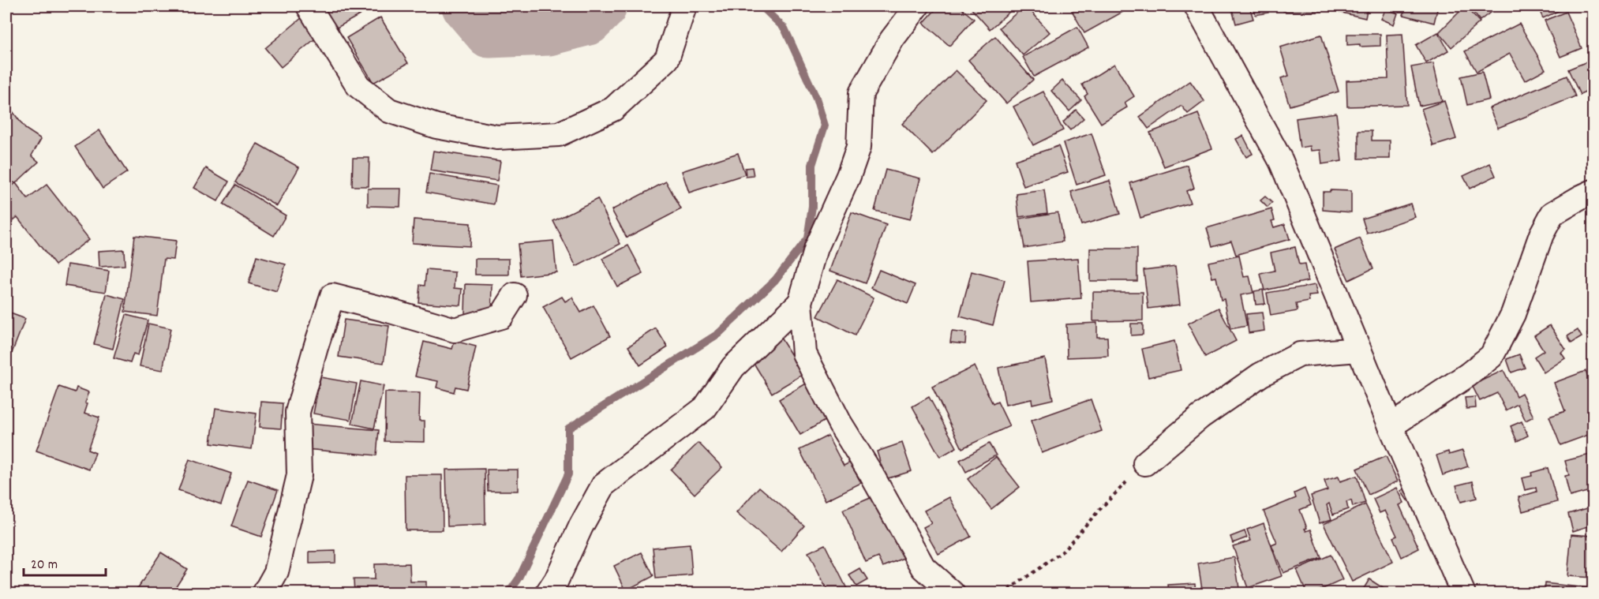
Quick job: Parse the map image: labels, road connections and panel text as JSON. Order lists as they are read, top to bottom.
{
  "scale_bar": "20 m"
}
